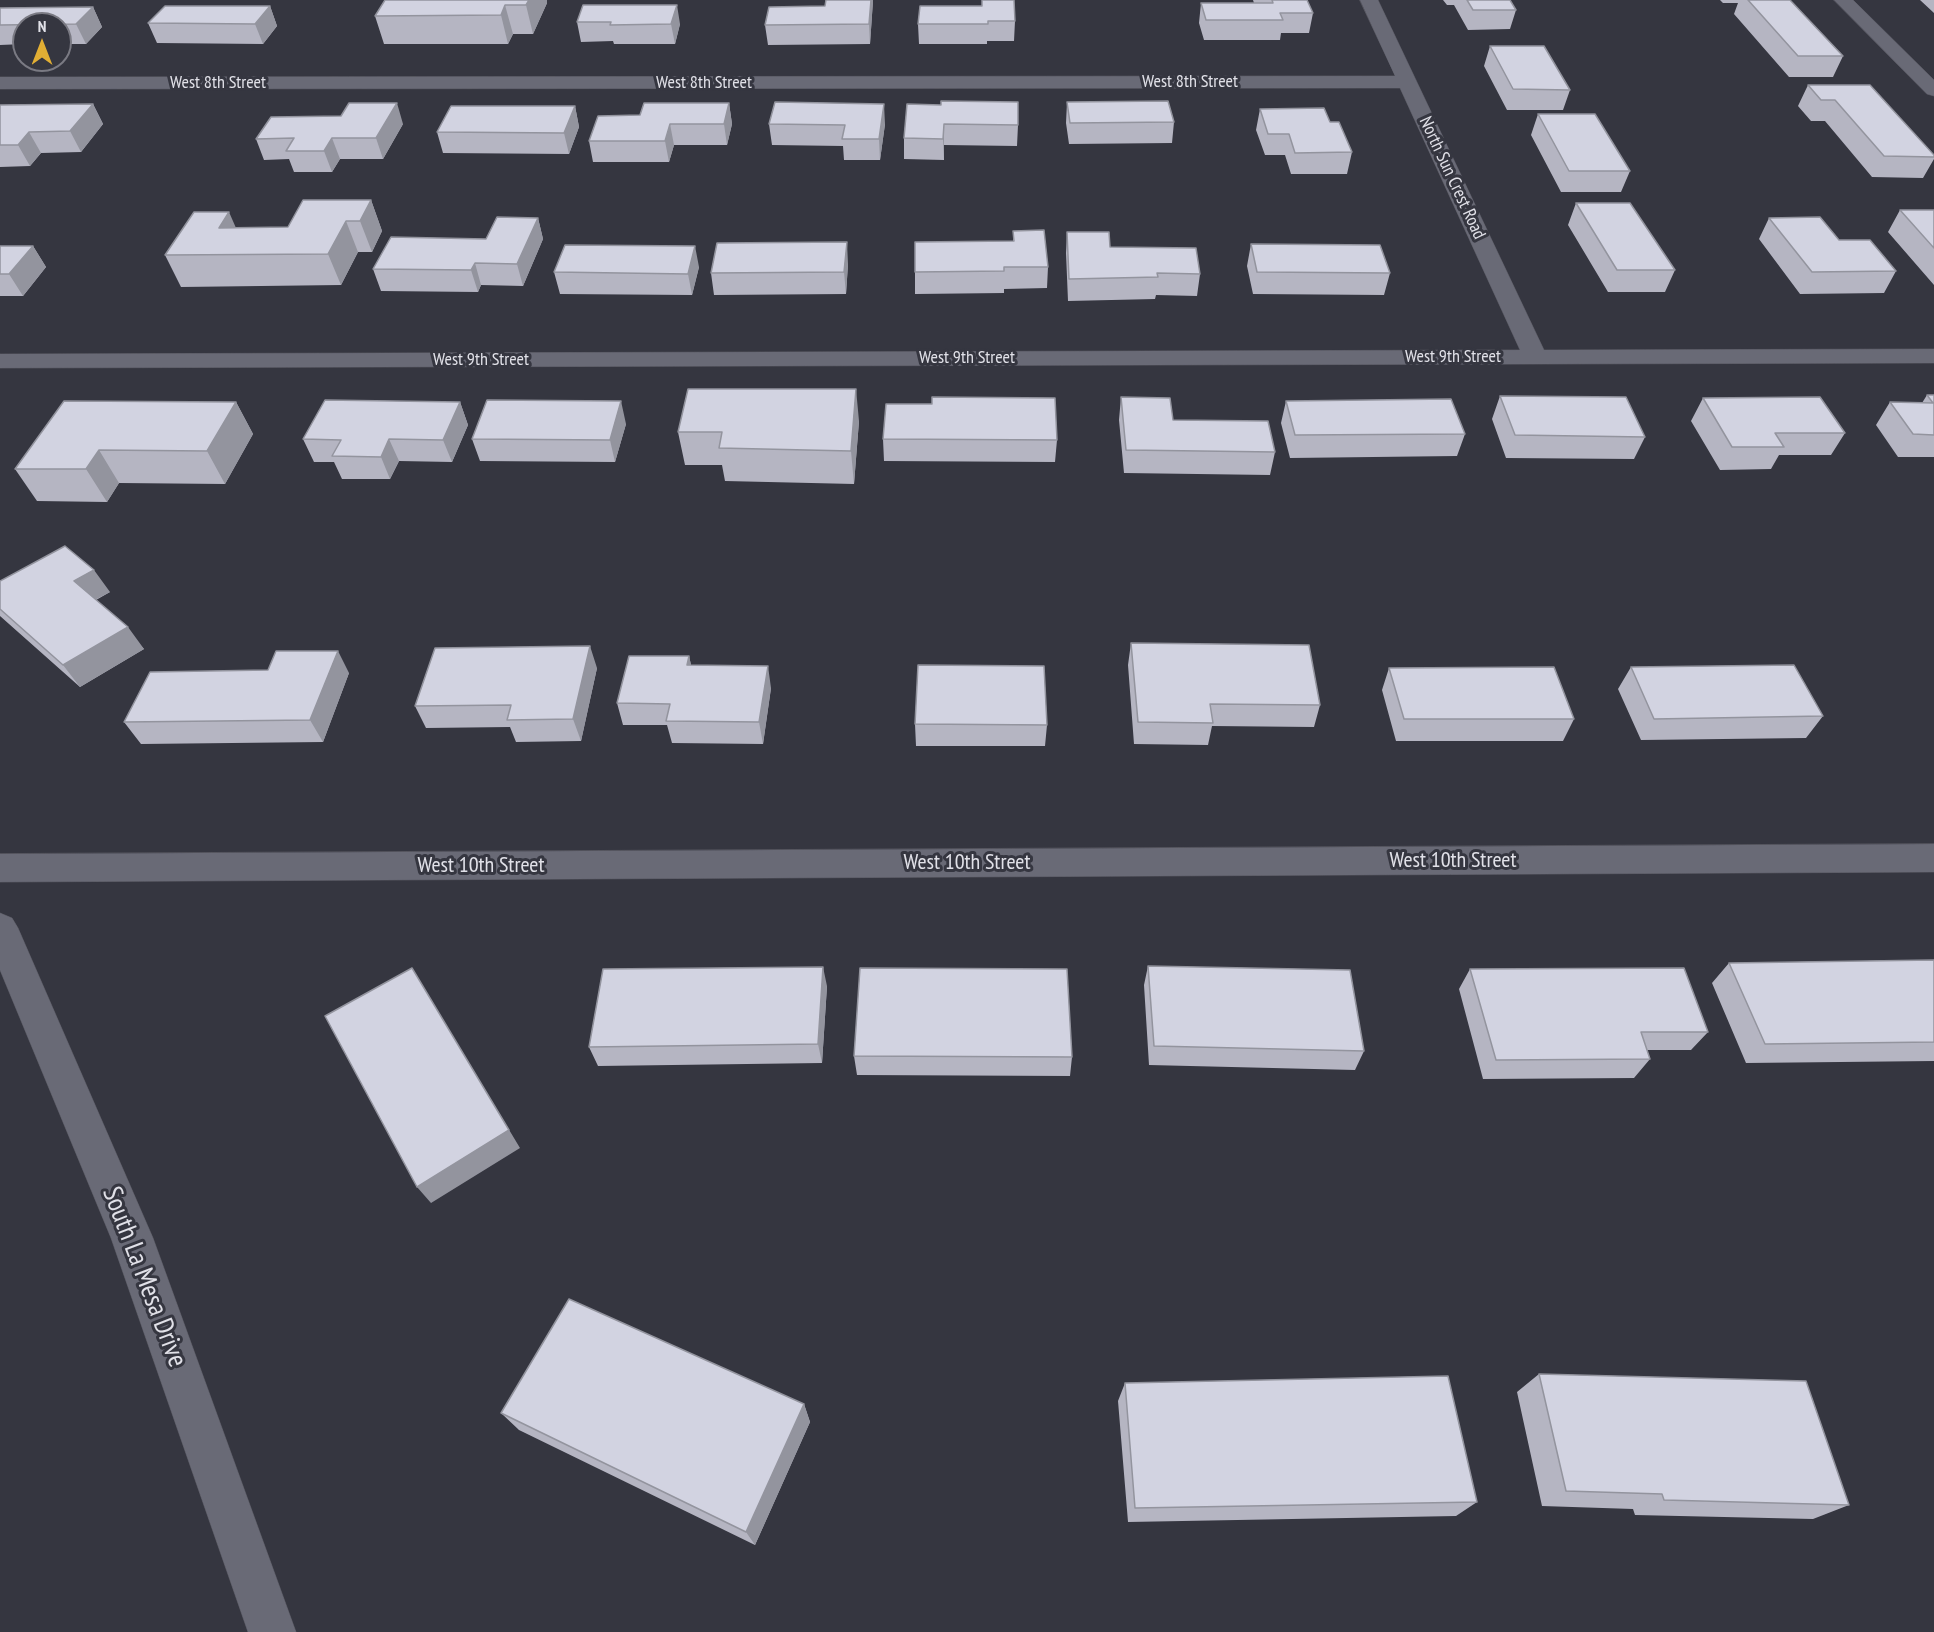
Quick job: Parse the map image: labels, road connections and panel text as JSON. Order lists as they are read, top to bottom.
{
  "streets": {
    "street": [
      "West 8th Street",
      "North Sun Crest Road",
      "West 9th Street",
      "West 10th Street",
      "South La Mesa Drive"
    ]
  },
  "crossings": [
    ["West 8th Street", "North Sun Crest Road"],
    ["North Sun Crest Road", "West 9th Street"]
  ],
  "north": "top"
}
